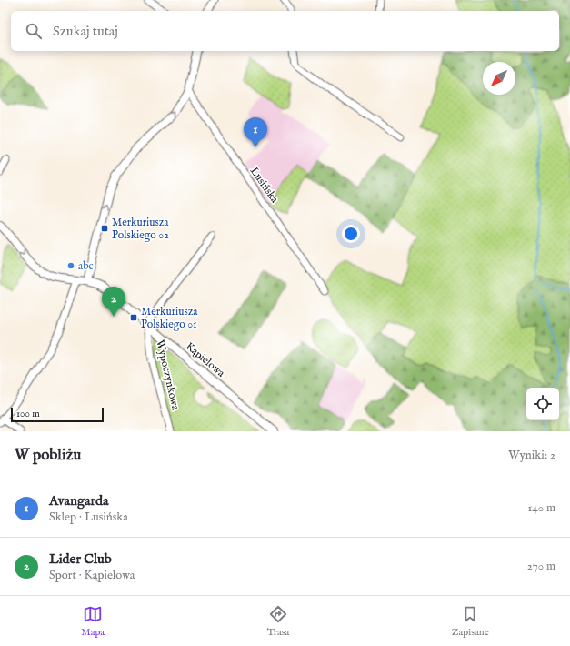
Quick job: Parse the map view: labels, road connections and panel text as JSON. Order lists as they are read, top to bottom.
{
  "streets": {
    "street": ["Lusińska", "Kąpielowa", "Wypoczynkowa"]
  },
  "crossings": [
    ["Kąpielowa", "Wypoczynkowa"]
  ],
  "places": {
    "transit": ["Merkuriusza Polskiego 02", "Merkuriusza Polskiego 01"],
    "other": ["abc"]
  },
  "scale_bar": "100 m",
  "north": "bottom left",
  "page": {
    "search": "Szukaj tutaj",
    "pins": ["1", "2"],
    "scale": "100 m",
    "heading": ["W pobliżu", "Wyniki: 2"],
    "list": [
      {
        "mark": "1",
        "name": "Avangarda",
        "note": "Sklep · Lusińska",
        "value": "140 m"
      },
      {
        "mark": "2",
        "name": "Lider Club",
        "note": "Sport · Kąpielowa",
        "value": "270 m"
      }
    ],
    "nav": ["Mapa", "Trasa", "Zapisane"]
  }
}
